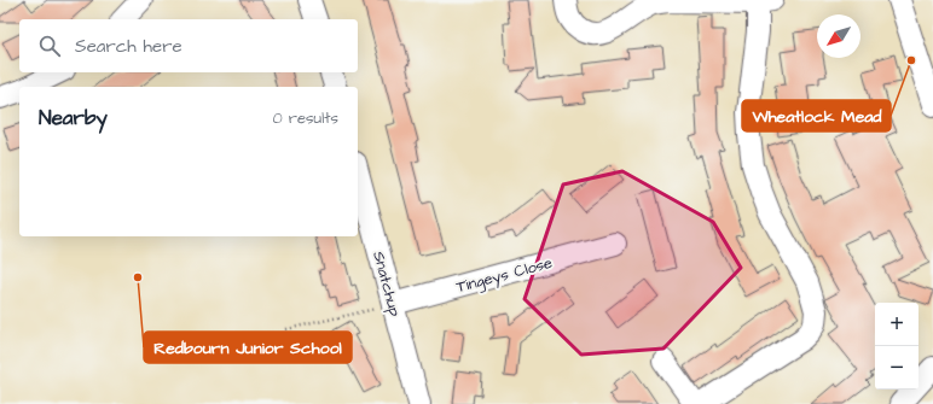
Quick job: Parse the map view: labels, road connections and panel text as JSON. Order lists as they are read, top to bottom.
{
  "streets": {
    "street": ["Tingeys Close", "Snatchup"]
  },
  "crossings": [
    ["Tingeys Close", "Snatchup"]
  ],
  "places": ["Wheatlock Mead", "Redbourn Junior School"],
  "north": "bottom left",
  "page": {
    "search": "Search here",
    "heading": ["Nearby", "0 results"],
    "map_buttons": ["+", "−"]
  }
}
